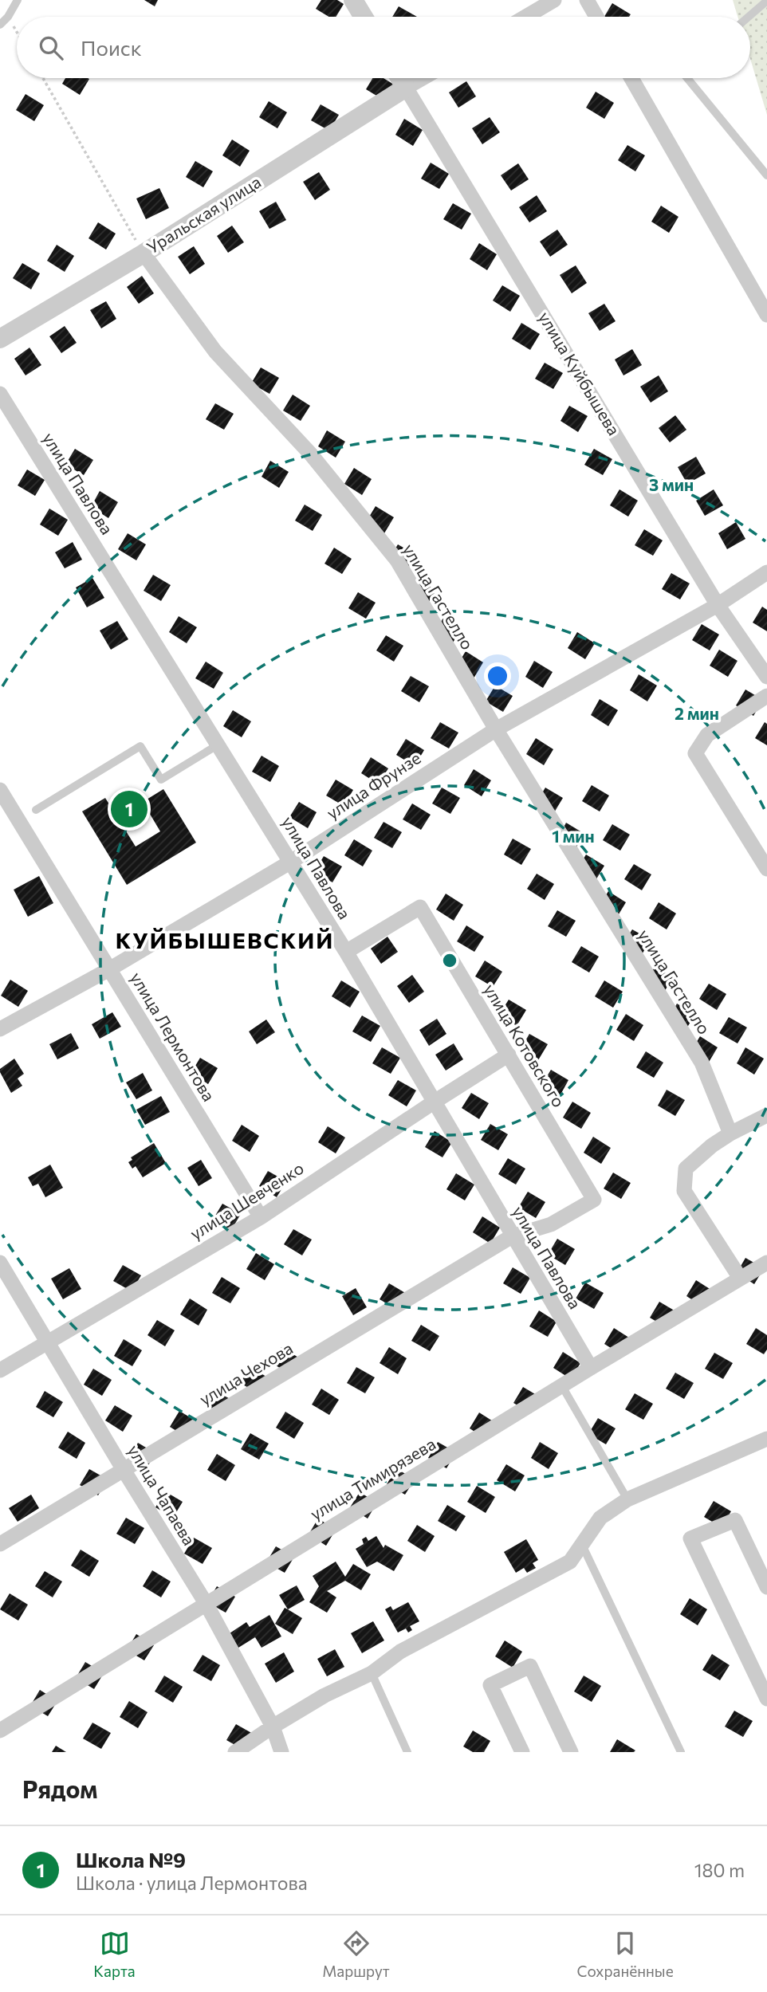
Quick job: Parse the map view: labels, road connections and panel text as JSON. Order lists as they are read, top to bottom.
{
  "streets": {
    "street": [
      "Уральская улица",
      "улица Куйбышева",
      "улица Павлова",
      "улица Гастелло",
      "улица Фрунзе",
      "улица Лермонтова",
      "улица Котовского",
      "улица Шевченко",
      "улица Чехова",
      "улица Тимирязева",
      "улица Чапаева"
    ]
  },
  "crossings": [
    ["Уральская улица", "улица Куйбышева"],
    ["Уральская улица", "улица Гастелло"],
    ["улица Куйбышева", "улица Фрунзе"],
    ["улица Павлова", "улица Фрунзе"],
    ["улица Павлова", "улица Котовского"],
    ["улица Павлова", "улица Шевченко"],
    ["улица Павлова", "улица Чехова"],
    ["улица Павлова", "улица Тимирязева"],
    ["улица Гастелло", "улица Фрунзе"],
    ["улица Фрунзе", "улица Лермонтова"],
    ["улица Лермонтова", "улица Шевченко"],
    ["улица Котовского", "улица Шевченко"],
    ["улица Котовского", "улица Чехова"],
    ["улица Шевченко", "улица Чапаева"],
    ["улица Чехова", "улица Чапаева"],
    ["улица Тимирязева", "улица Чапаева"]
  ],
  "districts": ["КУЙБЫШЕВСКИЙ"],
  "page": {
    "search": "Поиск",
    "pins": "1",
    "heading": "Рядом",
    "list": [
      {
        "mark": "1",
        "name": "Школа №9",
        "note": "Школа · улица Лермонтова",
        "value": "180 m"
      }
    ],
    "nav": ["Карта", "Маршрут", "Сохранённые"]
  },
  "rings": ["3 мин", "2 мин", "1 мин"]
}
